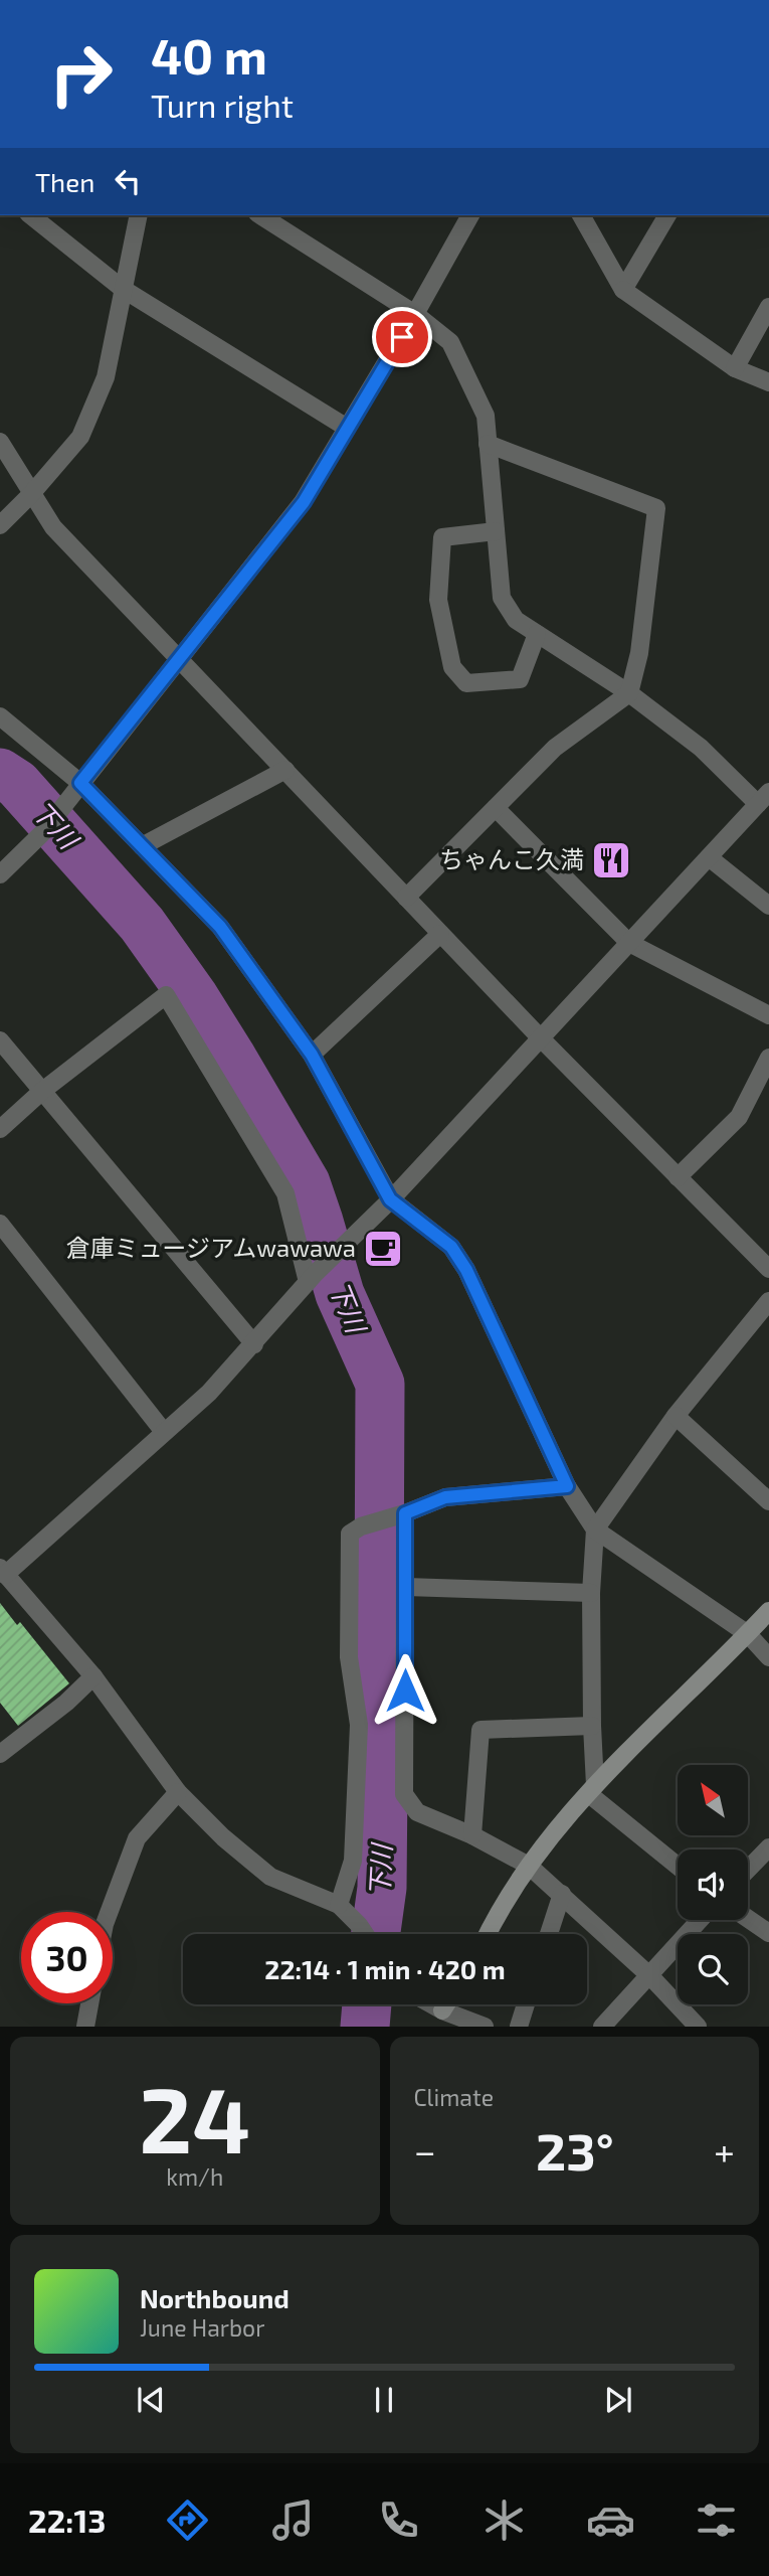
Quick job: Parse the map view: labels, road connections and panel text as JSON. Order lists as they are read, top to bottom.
{
  "water": ["下川"],
  "places": {
    "restaurant": ["ちゃんこ久満"],
    "cafe": ["倉庫ミュージアムwawawa"]
  },
  "north": "top left",
  "page": {
    "turn": ["40 m", "Turn right"],
    "then": "Then",
    "limit": "30",
    "trip": "22:14 · 1 min · 420 m",
    "tile": [
      ["24", "km/h"],
      "Climate"
    ],
    "heat": ["−", "23°", "+"],
    "song": ["Northbound", "June Harbor"],
    "tabs": "22:13"
  }
}
